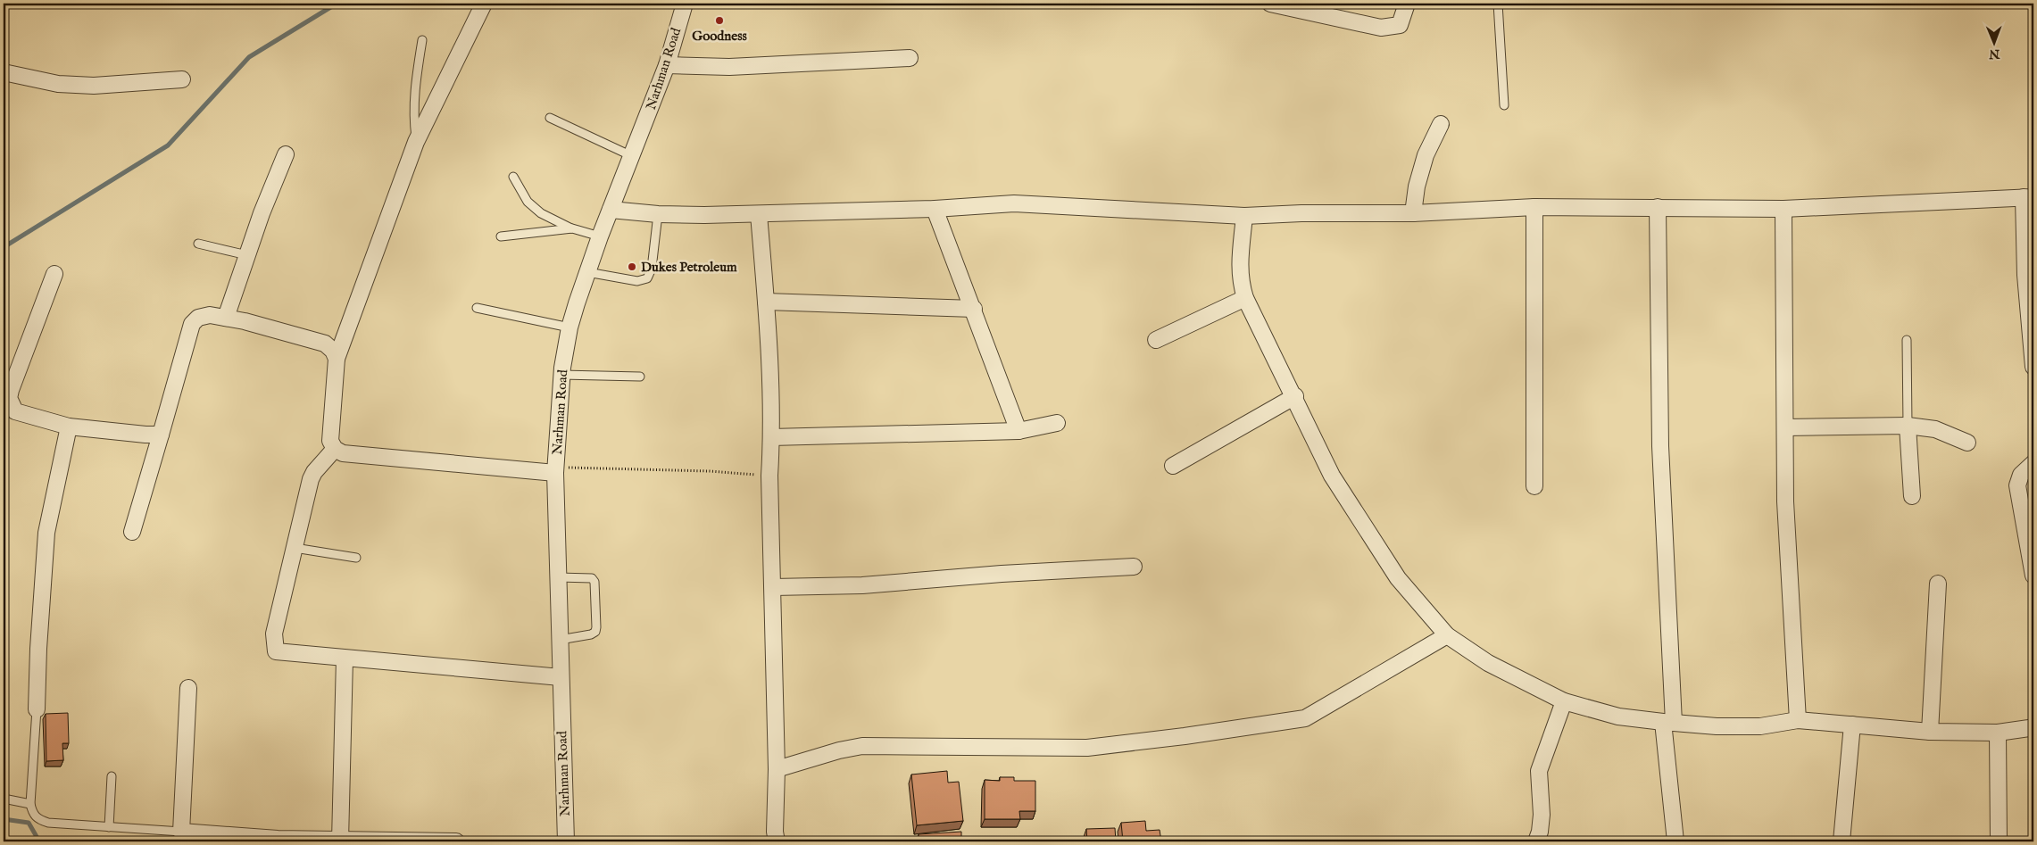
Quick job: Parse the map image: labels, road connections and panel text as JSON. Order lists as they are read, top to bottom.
{
  "streets": {
    "street": ["Narhman Road"]
  },
  "places": ["Goodness", "Dukes Petroleum"],
  "north": "bottom"
}
